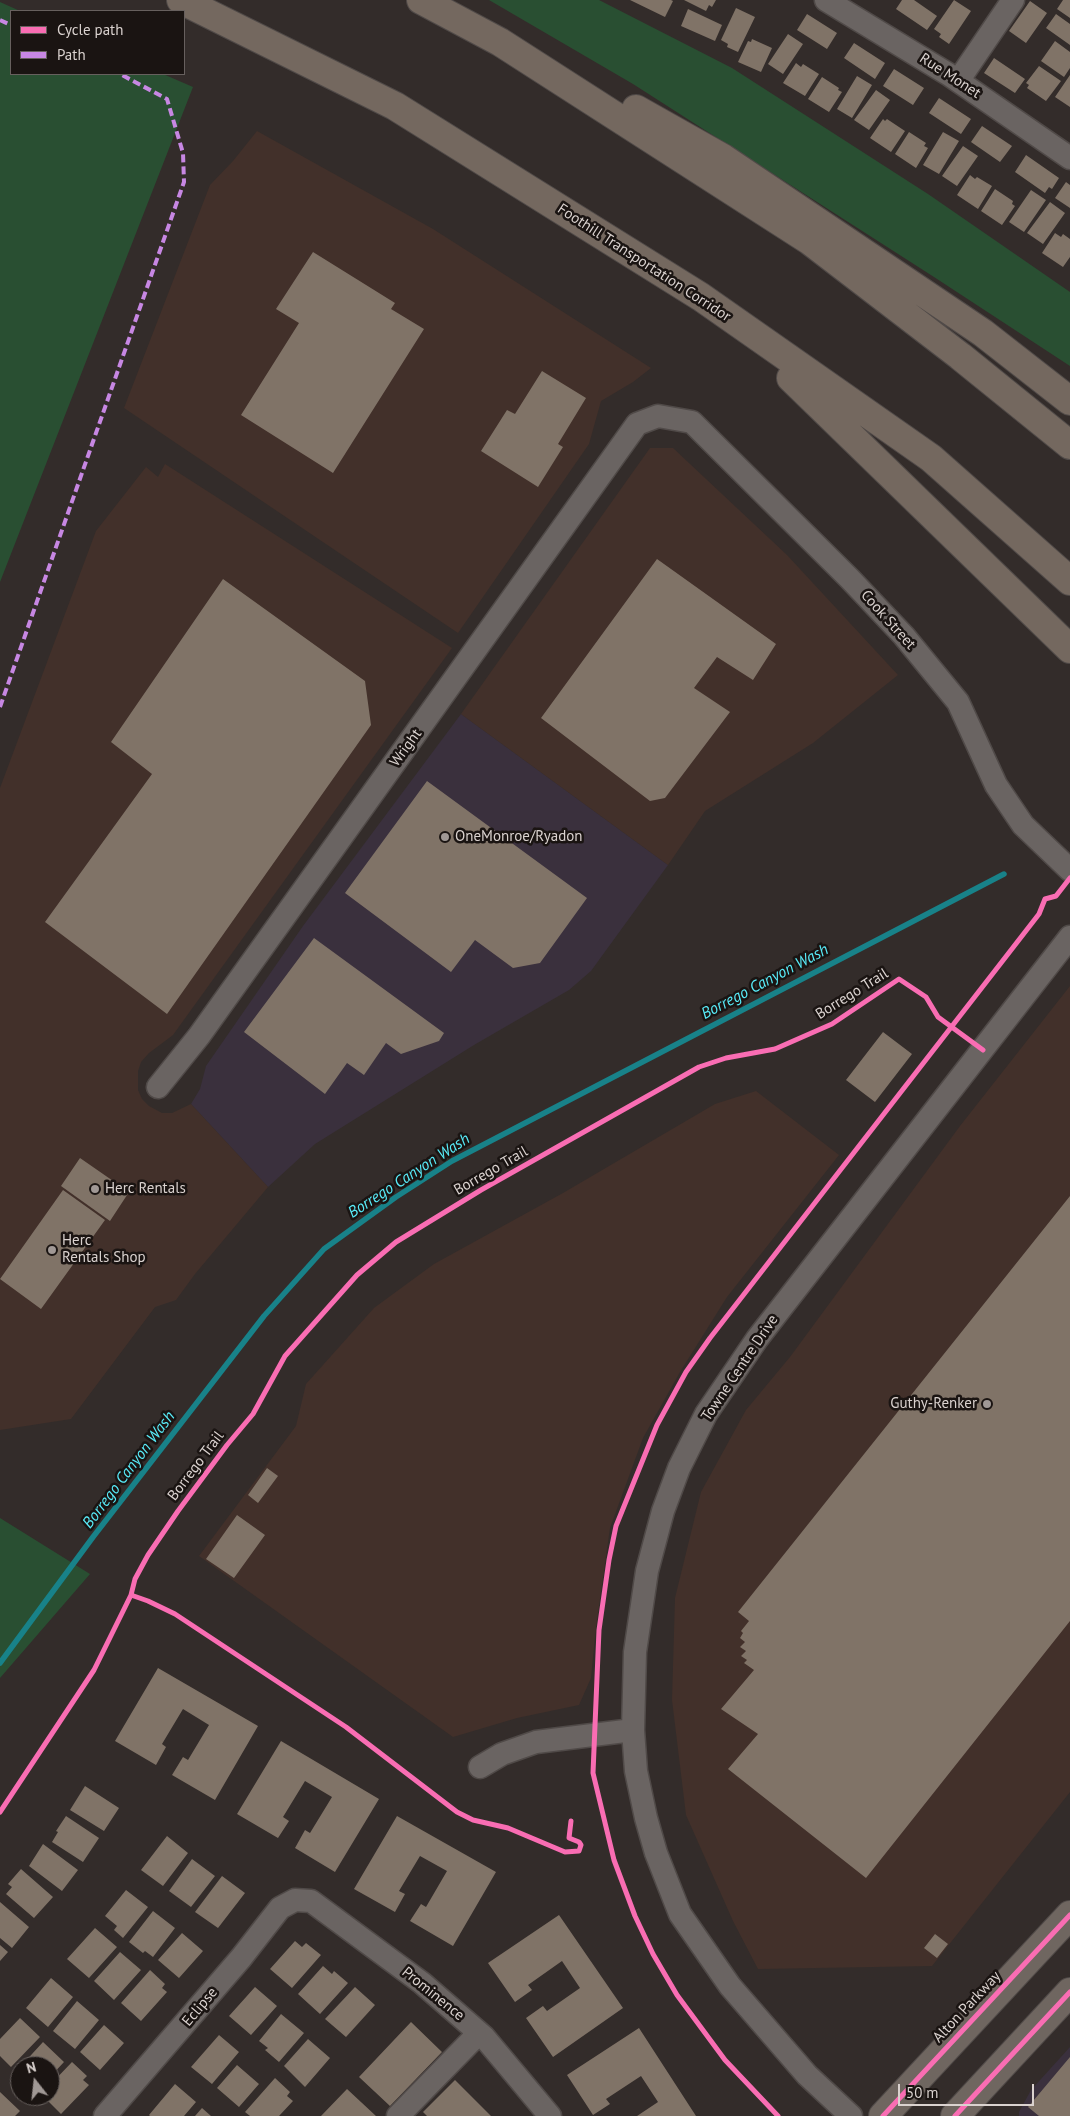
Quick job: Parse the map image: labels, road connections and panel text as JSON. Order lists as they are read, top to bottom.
{
  "streets": {
    "highway": ["Foothill Transportation Corridor"],
    "main road": ["Alton Parkway"],
    "street": [
      "Rue Monet",
      "Cook Street",
      "Wright",
      "Towne Centre Drive",
      "Prominence",
      "Eclipse"
    ],
    "cycle path": ["Borrego Trail"]
  },
  "crossings": [
    ["Cook Street", "Wright"],
    ["Prominence", "Eclipse"]
  ],
  "water": ["Borrego Canyon Wash"],
  "places": [
    "OneMonroe/Ryadon",
    "Herc Rentals",
    "Herc Rentals Shop",
    "Guthy-Renker"
  ],
  "legend": ["Cycle path", "Path"],
  "scale_bar": "50 m",
  "north": "top"
}
